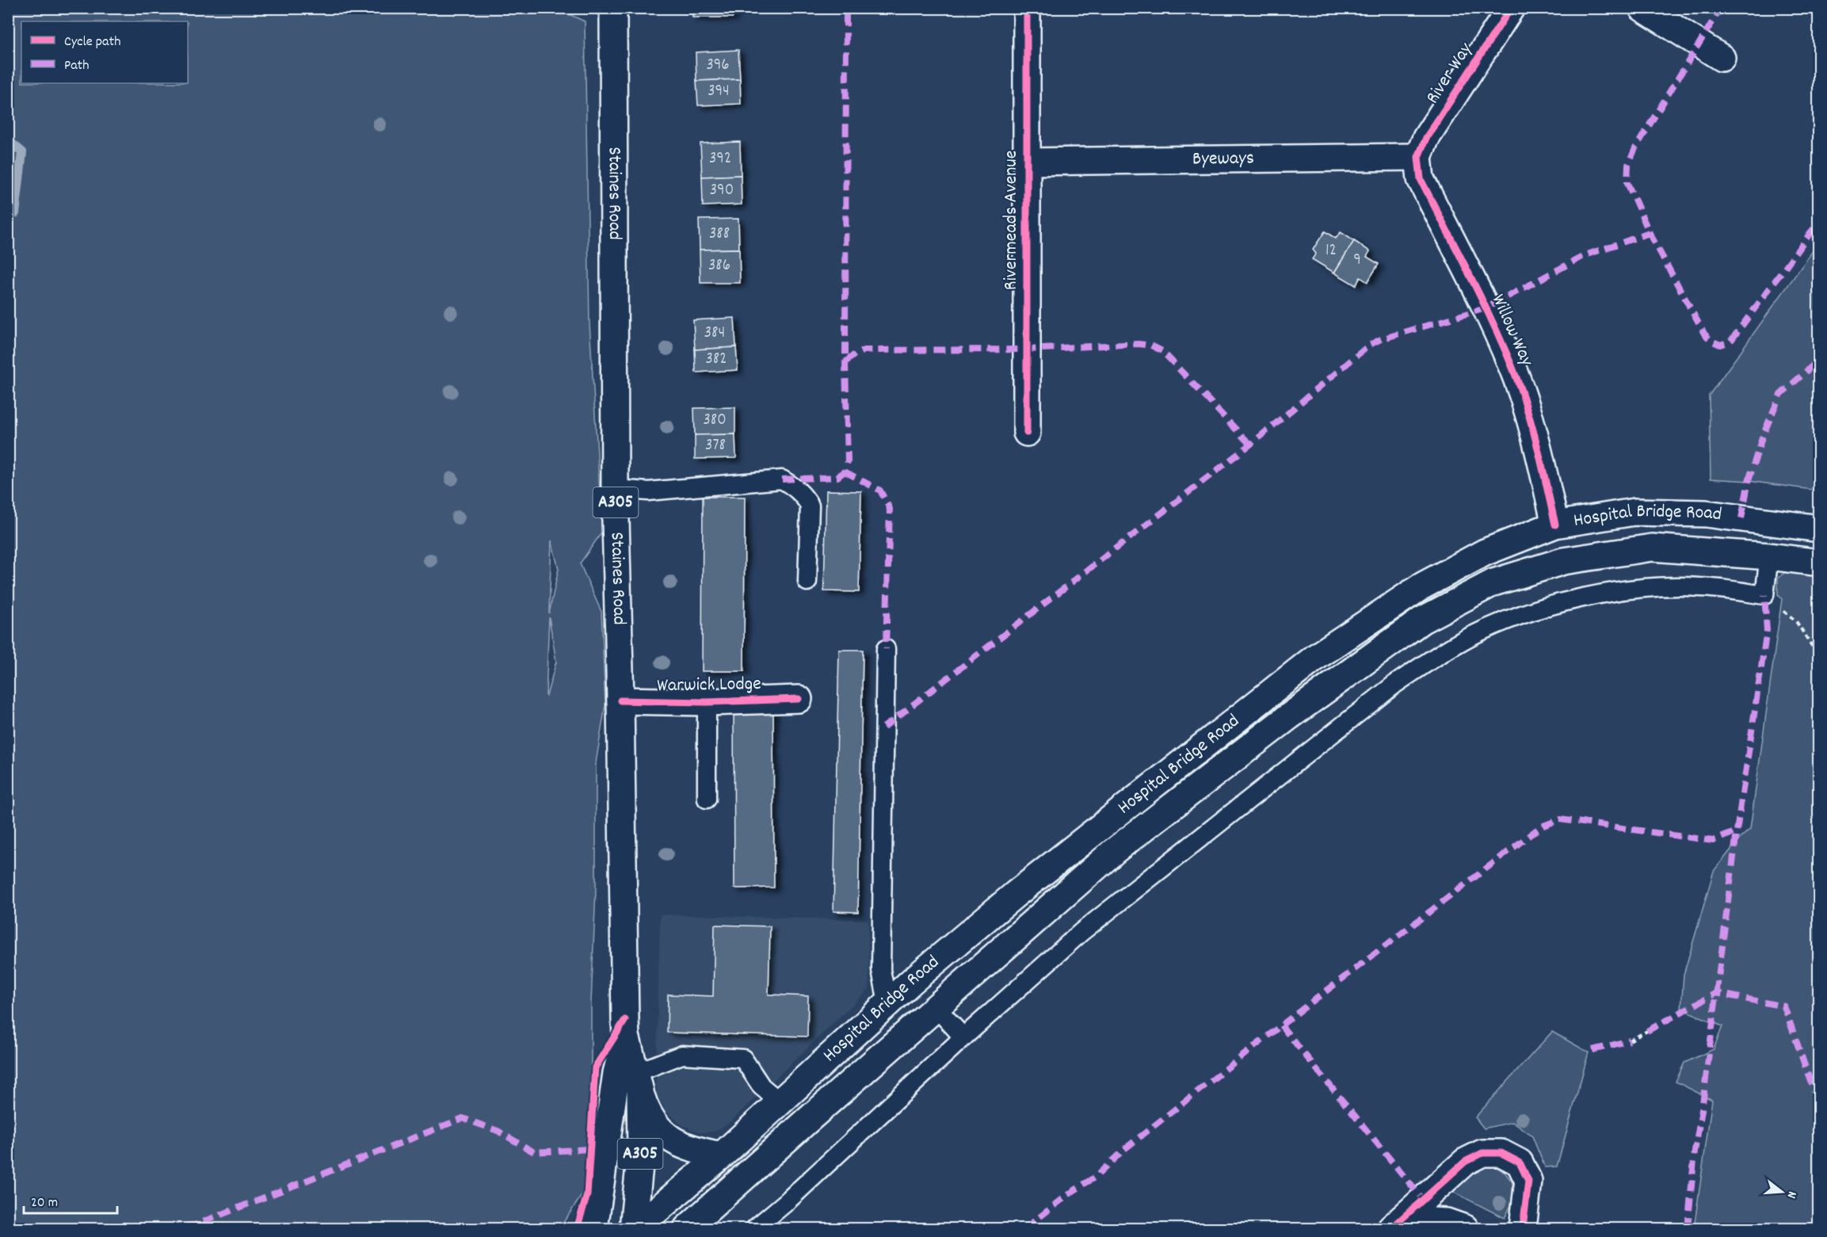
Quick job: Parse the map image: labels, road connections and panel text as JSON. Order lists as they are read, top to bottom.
{
  "streets": {
    "main road": [
      "River Way",
      "Byeways",
      "Staines Road",
      "Rivermeads Avenue",
      "Willow Way",
      "A305",
      "Hospital Bridge Road",
      "Warwick Lodge"
    ]
  },
  "crossings": [
    ["River Way", "Byeways"],
    ["River Way", "Willow Way"],
    ["Byeways", "Rivermeads Avenue"],
    ["Byeways", "Willow Way"],
    ["Staines Road", "Hospital Bridge Road"],
    ["Staines Road", "Warwick Lodge"],
    ["Willow Way", "Hospital Bridge Road"]
  ],
  "house_numbers": [
    "396",
    "394",
    "392",
    "390",
    "388",
    "12",
    "9",
    "386",
    "384",
    "382",
    "380",
    "378"
  ],
  "legend": ["Cycle path", "Path"],
  "scale_bar": "20 m",
  "north": "right"
}
